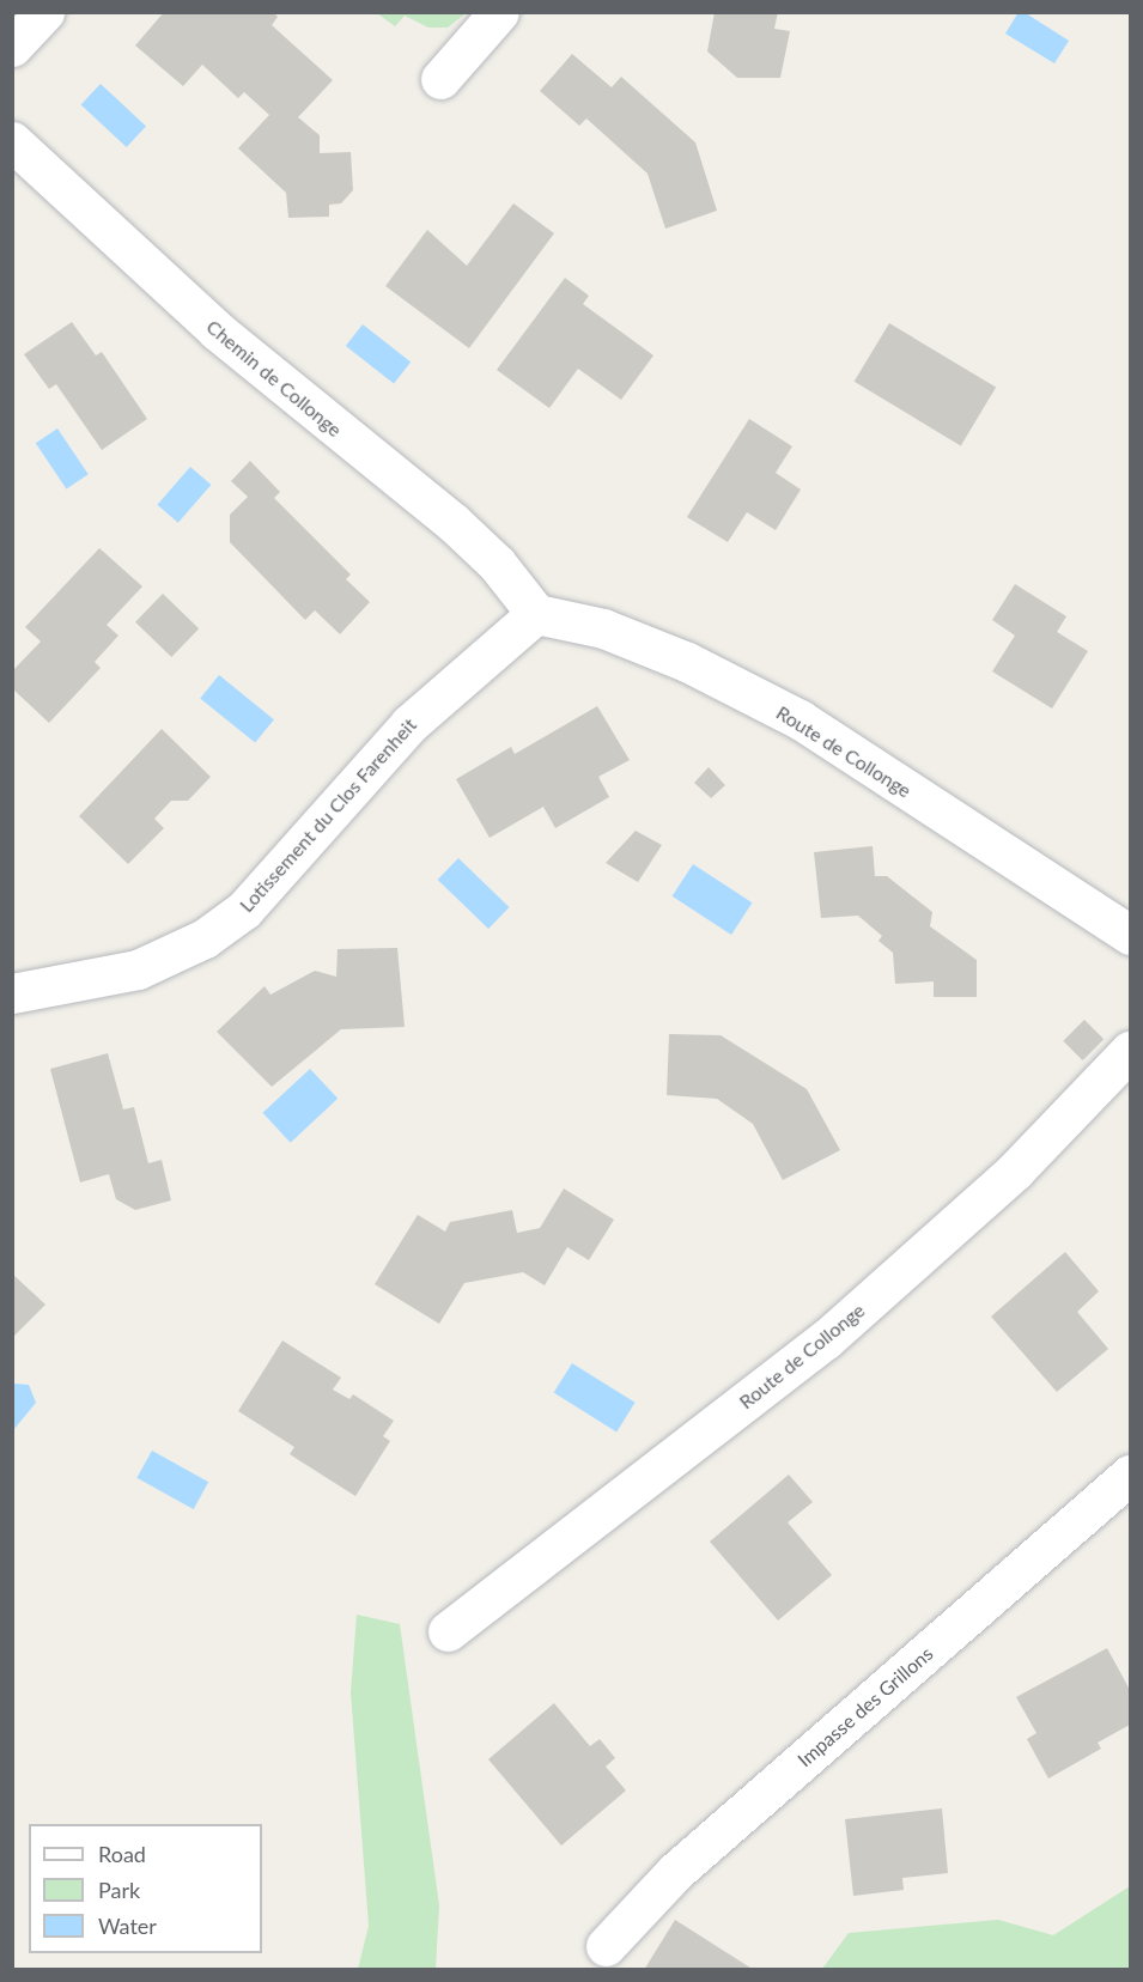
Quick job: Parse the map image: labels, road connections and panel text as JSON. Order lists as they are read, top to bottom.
{
  "streets": {
    "street": [
      "Chemin de Collonge",
      "Route de Collonge",
      "Lotissement du Clos Farenheit",
      "Impasse des Grillons"
    ]
  },
  "crossings": [
    ["Chemin de Collonge", "Route de Collonge"],
    ["Chemin de Collonge", "Lotissement du Clos Farenheit"],
    ["Route de Collonge", "Lotissement du Clos Farenheit"]
  ],
  "legend": ["Road", "Park", "Water"]
}
